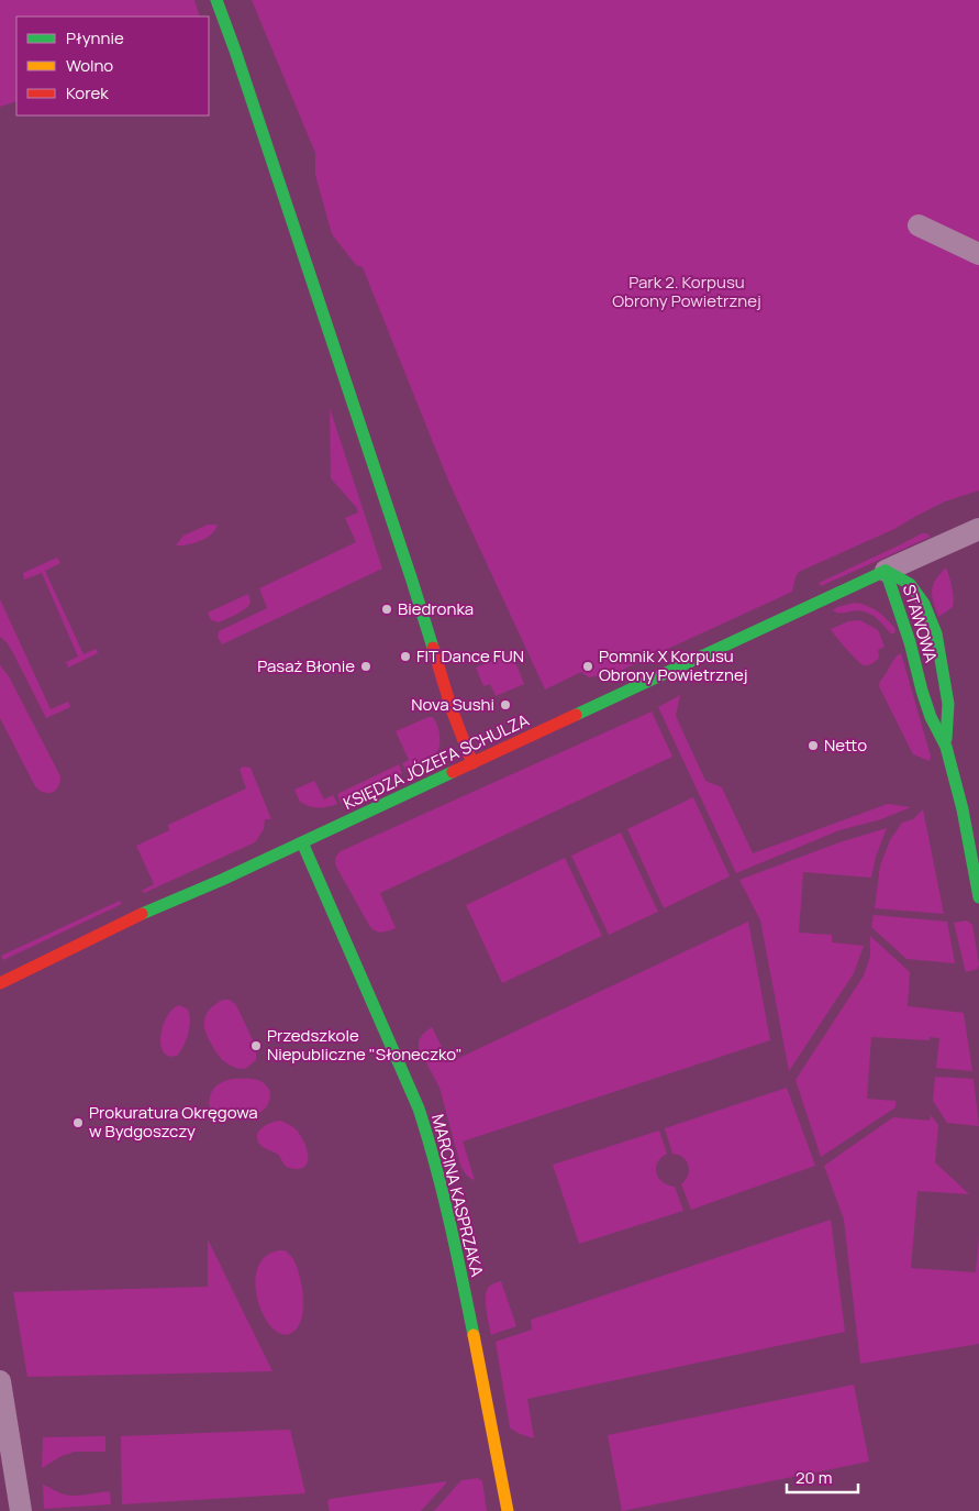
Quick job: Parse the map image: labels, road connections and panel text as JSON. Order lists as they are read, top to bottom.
{
  "streets": {
    "street": ["STAWOWA", "KSIĘDZA JÓZEFA SCHULZA", "MARCINA KASPRZAKA"]
  },
  "crossings": [
    ["STAWOWA", "KSIĘDZA JÓZEFA SCHULZA"],
    ["KSIĘDZA JÓZEFA SCHULZA", "MARCINA KASPRZAKA"]
  ],
  "parks": ["Park 2. Korpusu Obrony Powietrznej"],
  "places": [
    "Biedronka",
    "FIT Dance FUN",
    "Pasaż Błonie",
    "Pomnik X Korpusu Obrony Powietrznej",
    "Nova Sushi",
    "Netto",
    "Przedszkole Niepubliczne \"Słoneczko\"",
    "Prokuratura Okręgowa w Bydgoszczy"
  ],
  "legend": ["Płynnie", "Wolno", "Korek"],
  "scale_bar": "20 m"
}
